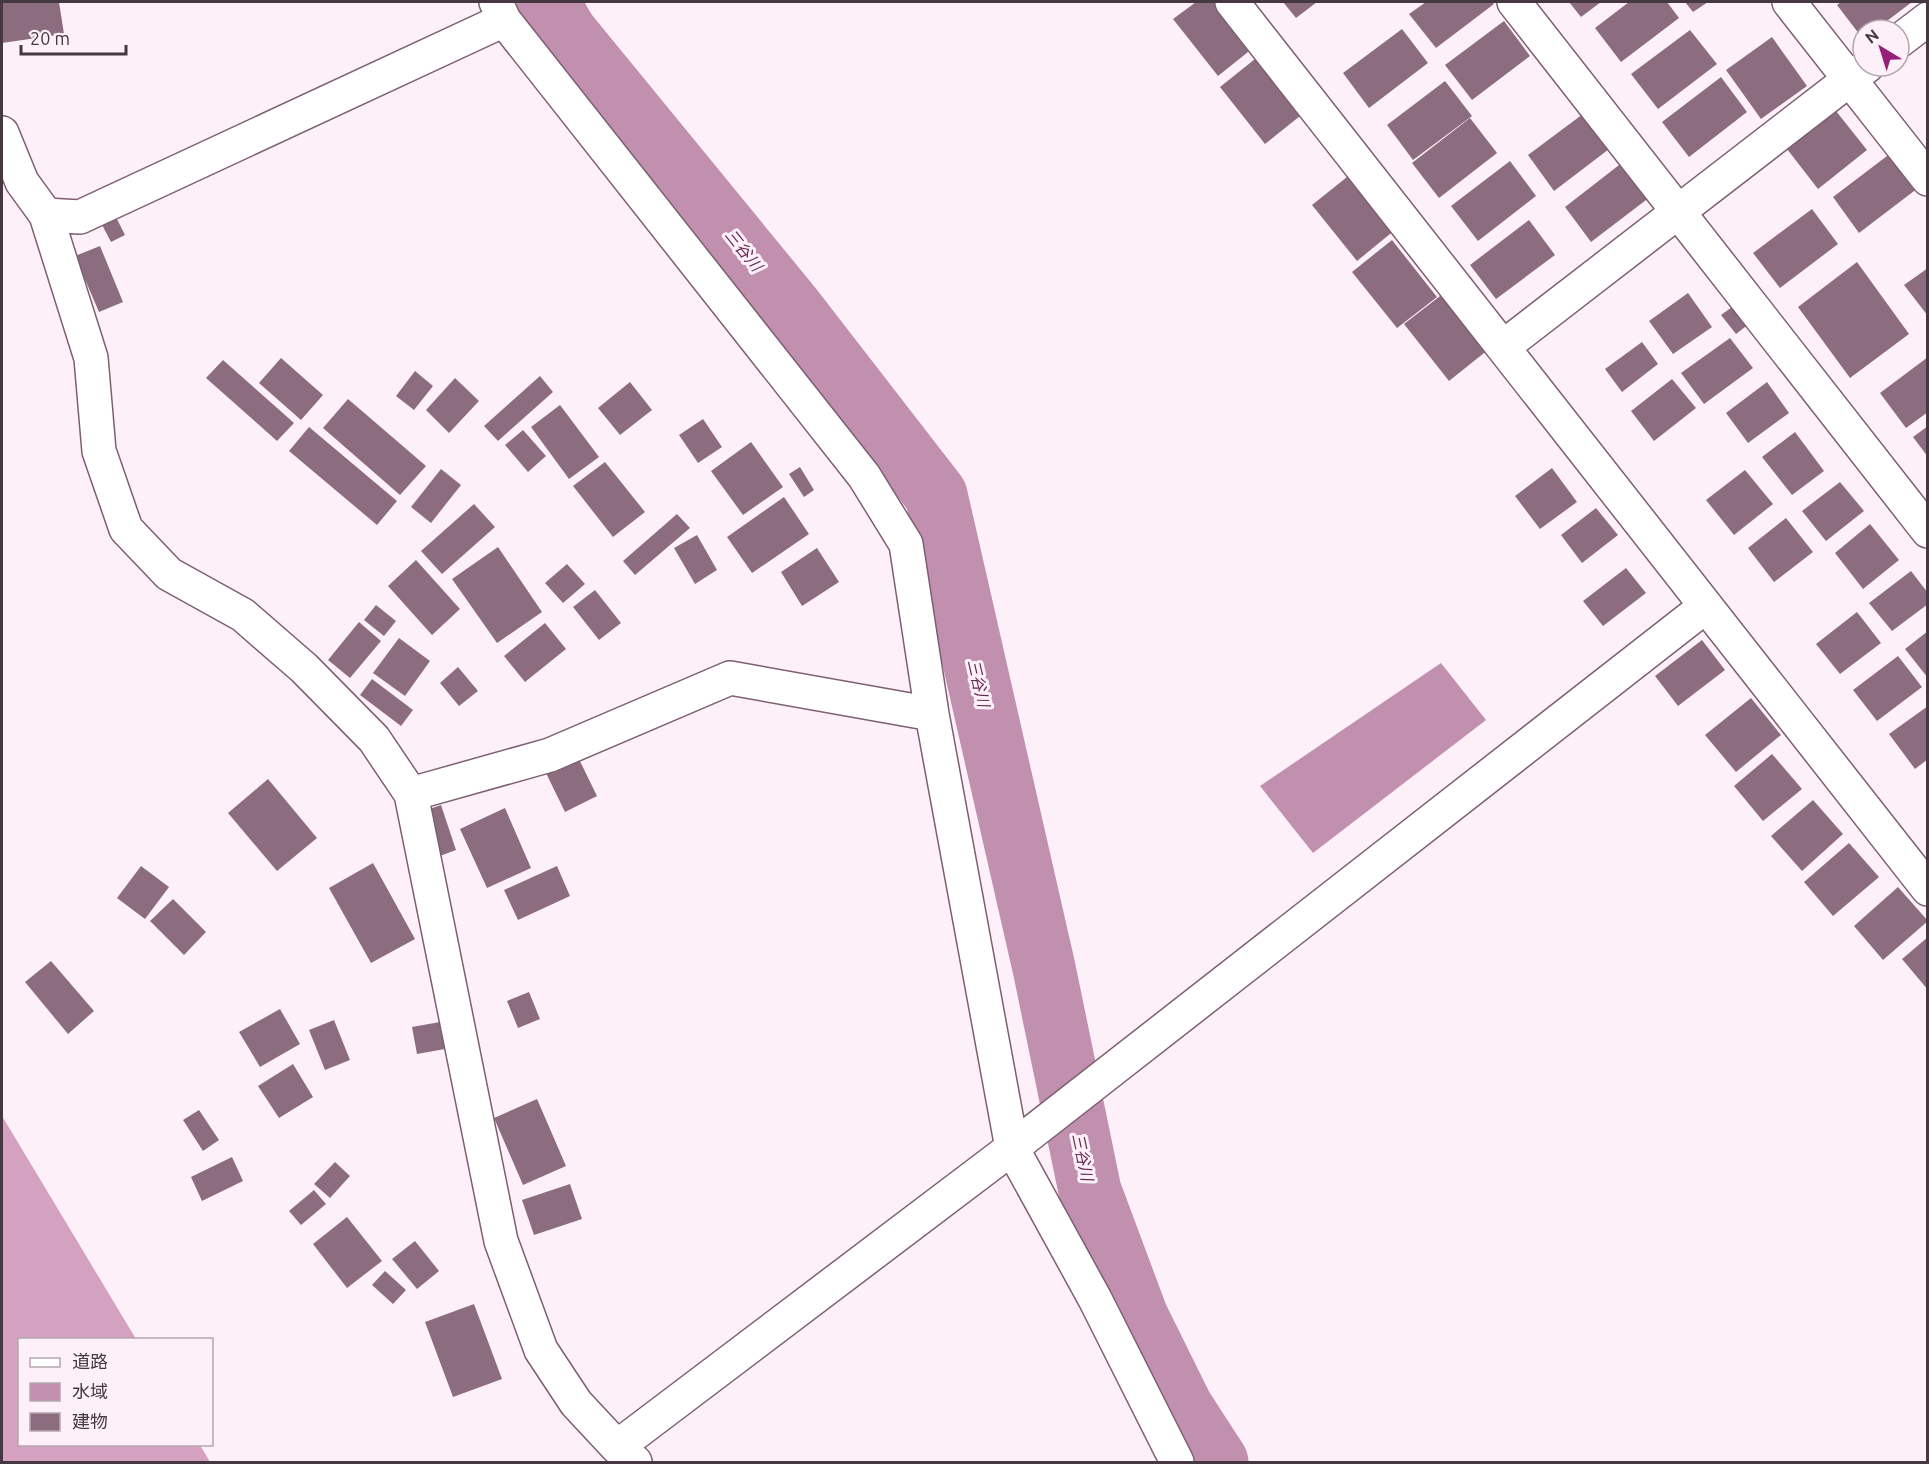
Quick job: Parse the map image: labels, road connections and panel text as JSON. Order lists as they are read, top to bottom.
{
  "water": ["三谷川"],
  "legend": ["道路", "水域", "建物"],
  "scale_bar": "20 m",
  "north": "top left"
}
